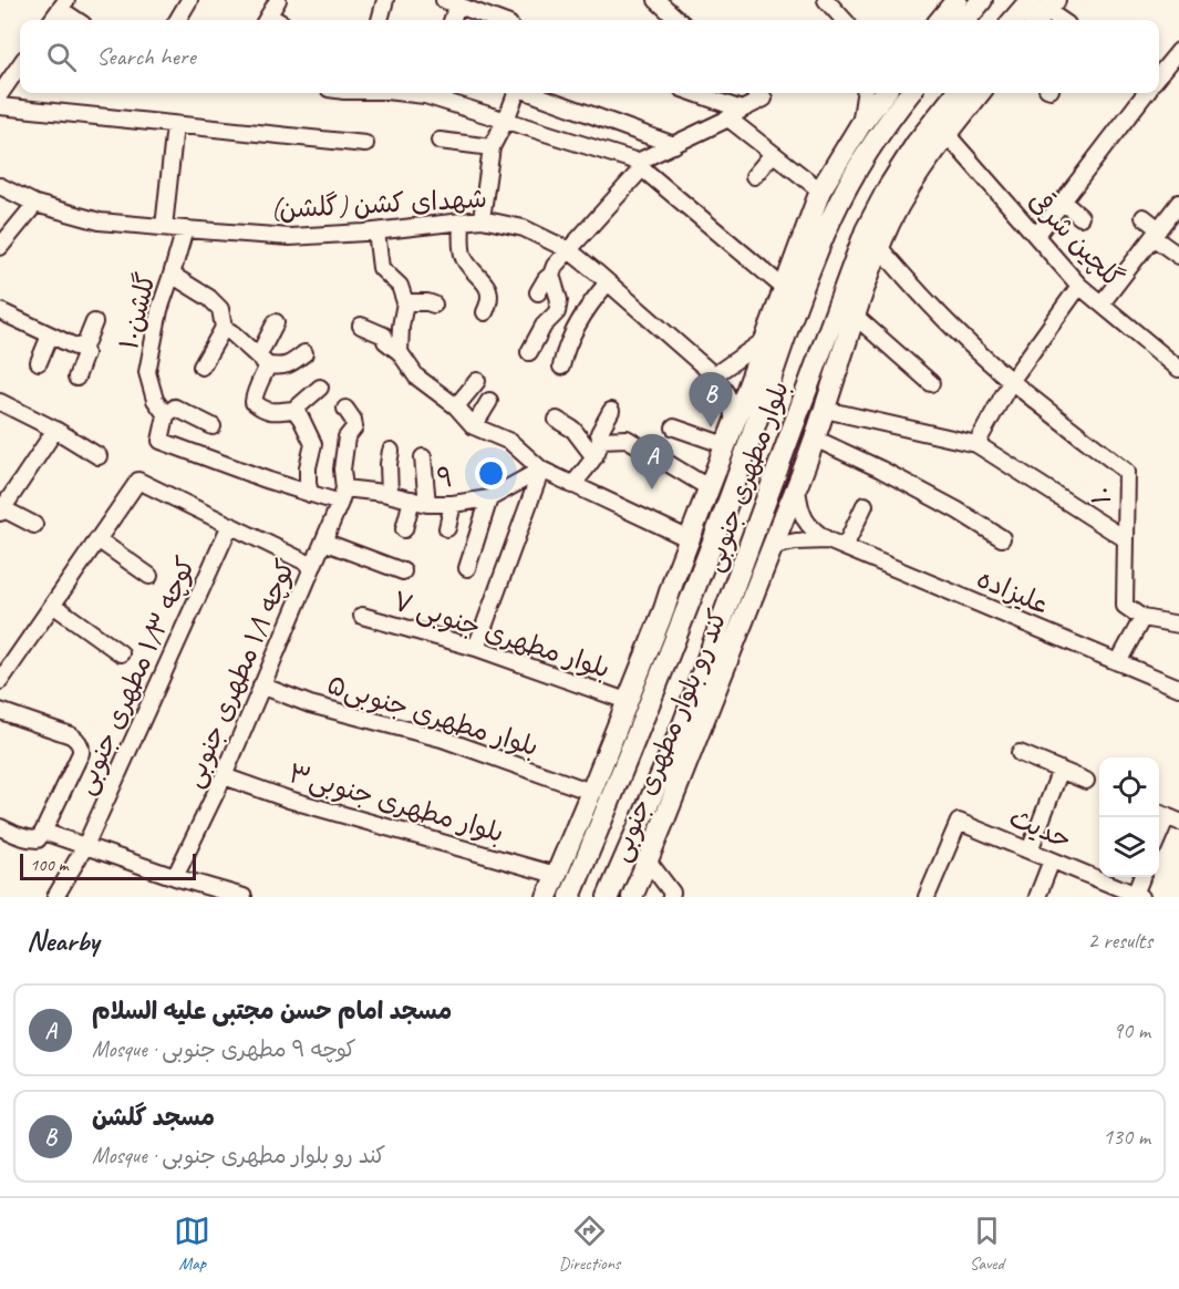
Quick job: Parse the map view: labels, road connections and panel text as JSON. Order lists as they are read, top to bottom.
{
  "streets": {
    "main road": ["بلوار مطهری جنوبی", "کند رو بلوار مطهری جنوبی"],
    "street": [
      "شهدای کشن (گلشن)",
      "گلچین شرقی",
      "گلشن۱۰",
      "۹",
      "۱۰",
      "علیزاده",
      "۷ بلوار مطهری جنوبی",
      "کوچه ۱/۱ مطهری جنوبی",
      "کوچه ۱/۳ مطهری جنوبی",
      "۵بلوار مطهری جنوبی",
      "بلوار مطهری جنوبی۳",
      "حدیث"
    ]
  },
  "crossings": [
    ["شهدای کشن (گلشن)", "گلشن۱۰"],
    ["شهدای کشن (گلشن)", "کند رو بلوار مطهری جنوبی"],
    ["گلچین شرقی", "کند رو بلوار مطهری جنوبی"],
    ["گلشن۱۰", "۹"],
    ["بلوار مطهری جنوبی", "کند رو بلوار مطهری جنوبی"],
    ["۹", "کوچه ۱/۱ مطهری جنوبی"],
    ["علیزاده", "کند رو بلوار مطهری جنوبی"],
    ["۷ بلوار مطهری جنوبی", "کند رو بلوار مطهری جنوبی"],
    ["کوچه ۱/۱ مطهری جنوبی", "۵بلوار مطهری جنوبی"],
    ["کوچه ۱/۱ مطهری جنوبی", "بلوار مطهری جنوبی۳"],
    ["۵بلوار مطهری جنوبی", "کند رو بلوار مطهری جنوبی"],
    ["کند رو بلوار مطهری جنوبی", "بلوار مطهری جنوبی۳"]
  ],
  "scale_bar": "100 m",
  "page": {
    "search": "Search here",
    "pins": ["B", "A"],
    "scale": "100 m",
    "heading": ["Nearby", "2 results"],
    "list": [
      {
        "mark": "A",
        "name": "مسجد امام حسن مجتبی علیه السلام",
        "note": "Mosque · کوچه ۹ مطهری جنوبی",
        "value": "90 m"
      },
      {
        "mark": "B",
        "name": "مسجد گلشن",
        "note": "Mosque · کند رو بلوار مطهری جنوبی",
        "value": "130 m"
      }
    ],
    "nav": ["Map", "Directions", "Saved"]
  }
}
